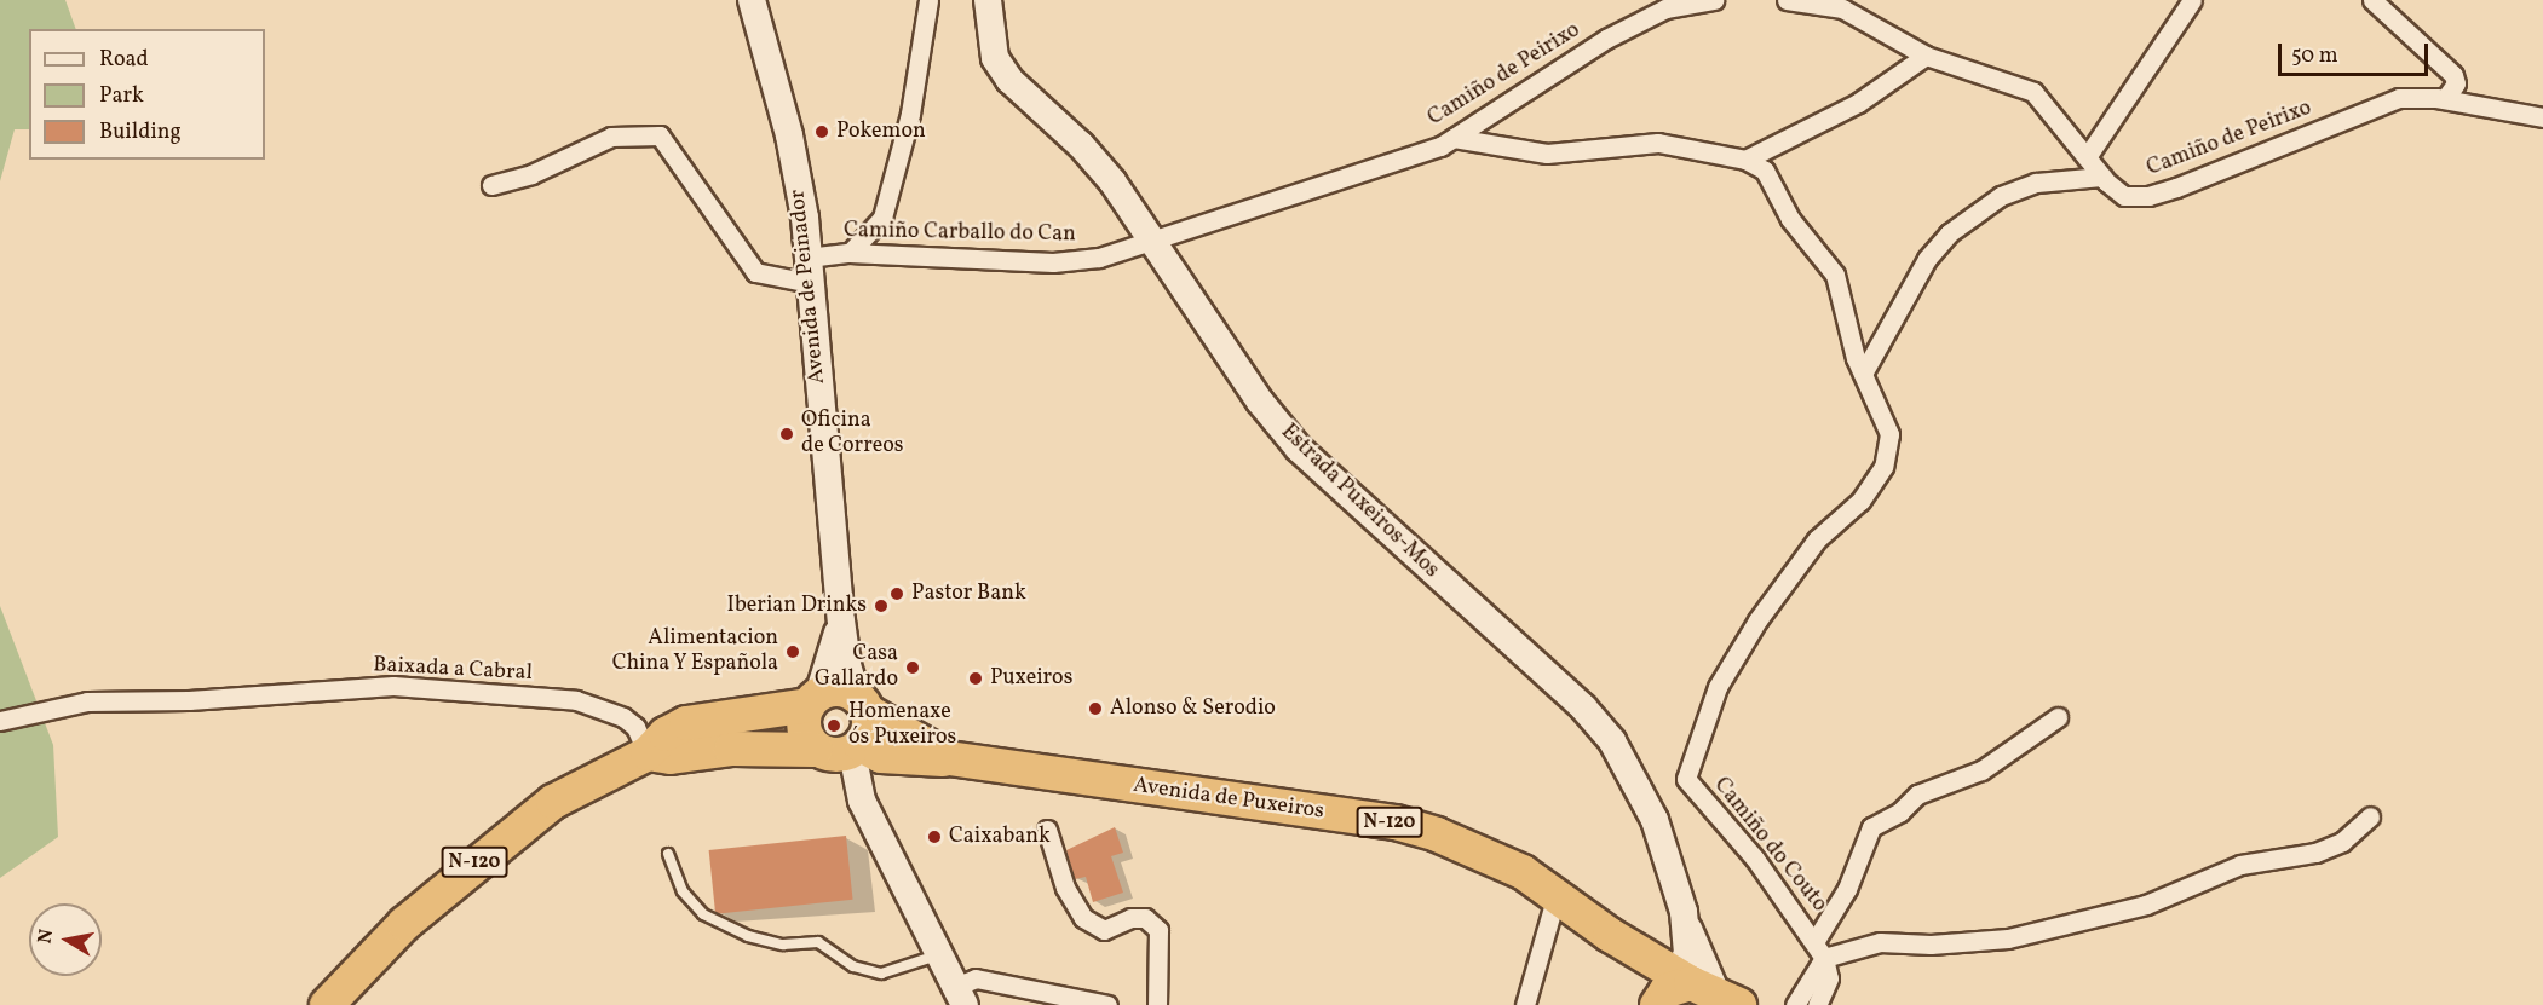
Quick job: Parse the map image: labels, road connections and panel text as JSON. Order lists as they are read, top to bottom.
{
  "streets": {
    "highway": ["Avenida de Puxeiros", "N-120"],
    "street": [
      "Camiño de Peirixo",
      "Camiño Carballo do Can",
      "Avenida de Peinador",
      "Estrada Puxeiros-Mos",
      "Baixada a Cabral",
      "Camiño do Couto"
    ]
  },
  "crossings": [
    ["Camiño de Peirixo", "Camiño Carballo do Can"],
    ["Camiño de Peirixo", "Estrada Puxeiros-Mos"],
    ["Camiño Carballo do Can", "Avenida de Peinador"],
    ["Camiño Carballo do Can", "Estrada Puxeiros-Mos"],
    ["Avenida de Peinador", "Avenida de Puxeiros"],
    ["Avenida de Peinador", "N-120"],
    ["Estrada Puxeiros-Mos", "Avenida de Puxeiros"],
    ["Estrada Puxeiros-Mos", "N-120"],
    ["Baixada a Cabral", "N-120"],
    ["Avenida de Puxeiros", "N-120"]
  ],
  "places": [
    "Pokemon",
    "Oficina de Correos",
    "Pastor Bank",
    "Iberian Drinks",
    "Alimentacion China Y Española",
    "Casa Gallardo",
    "Puxeiros",
    "Alonso & Serodio",
    "Homenaxe ós Puxeiros",
    "Caixabank"
  ],
  "legend": ["Road", "Park", "Building"],
  "scale_bar": "50 m",
  "north": "left"
}
